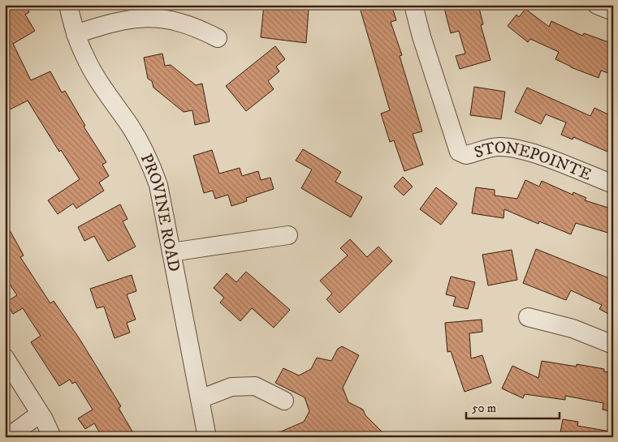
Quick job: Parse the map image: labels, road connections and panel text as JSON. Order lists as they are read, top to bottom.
{
  "streets": {
    "street": ["STONEPOINTE", "PROVINE ROAD"]
  },
  "scale_bar": "50 m"
}
